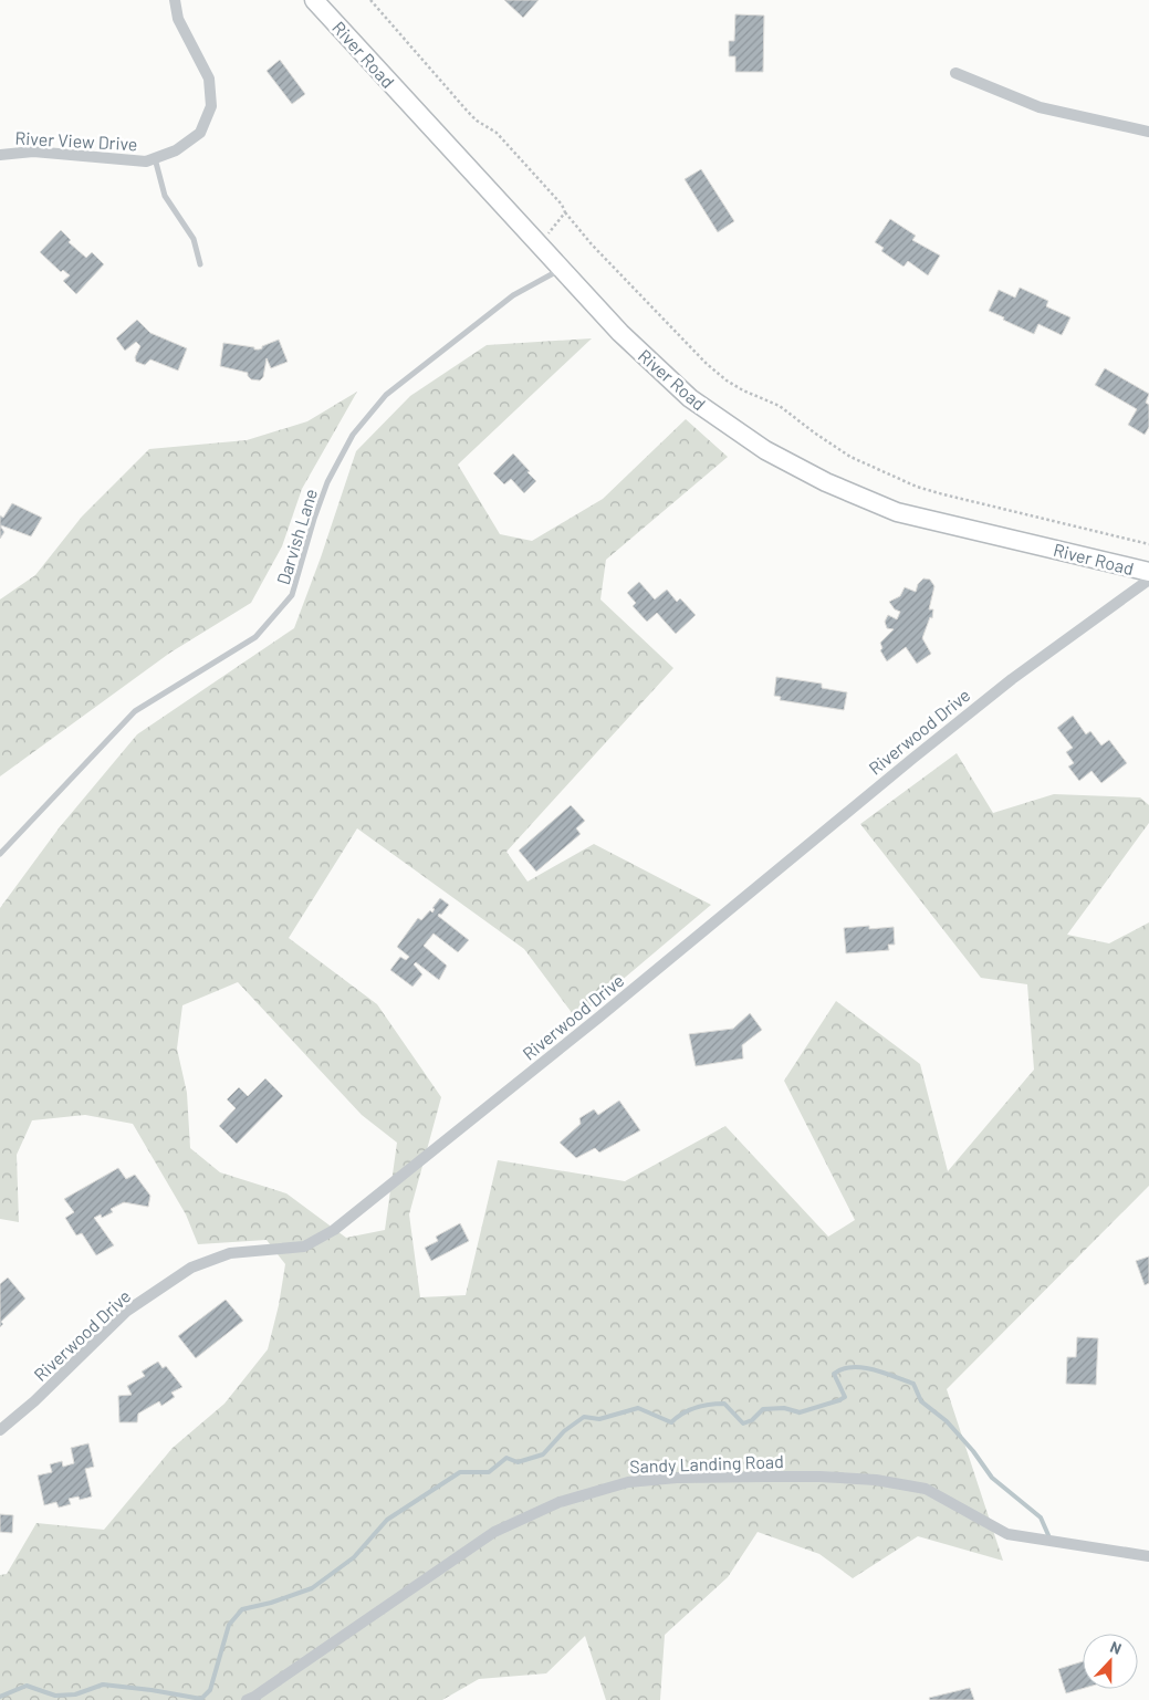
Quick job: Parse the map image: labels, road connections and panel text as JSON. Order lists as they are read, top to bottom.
{
  "streets": {
    "main road": ["River Road"],
    "street": ["River View Drive", "Riverwood Drive", "Sandy Landing Road"],
    "lane": ["Darvish Lane"]
  },
  "crossings": [
    ["River Road", "Darvish Lane"]
  ],
  "north": "top"
}
